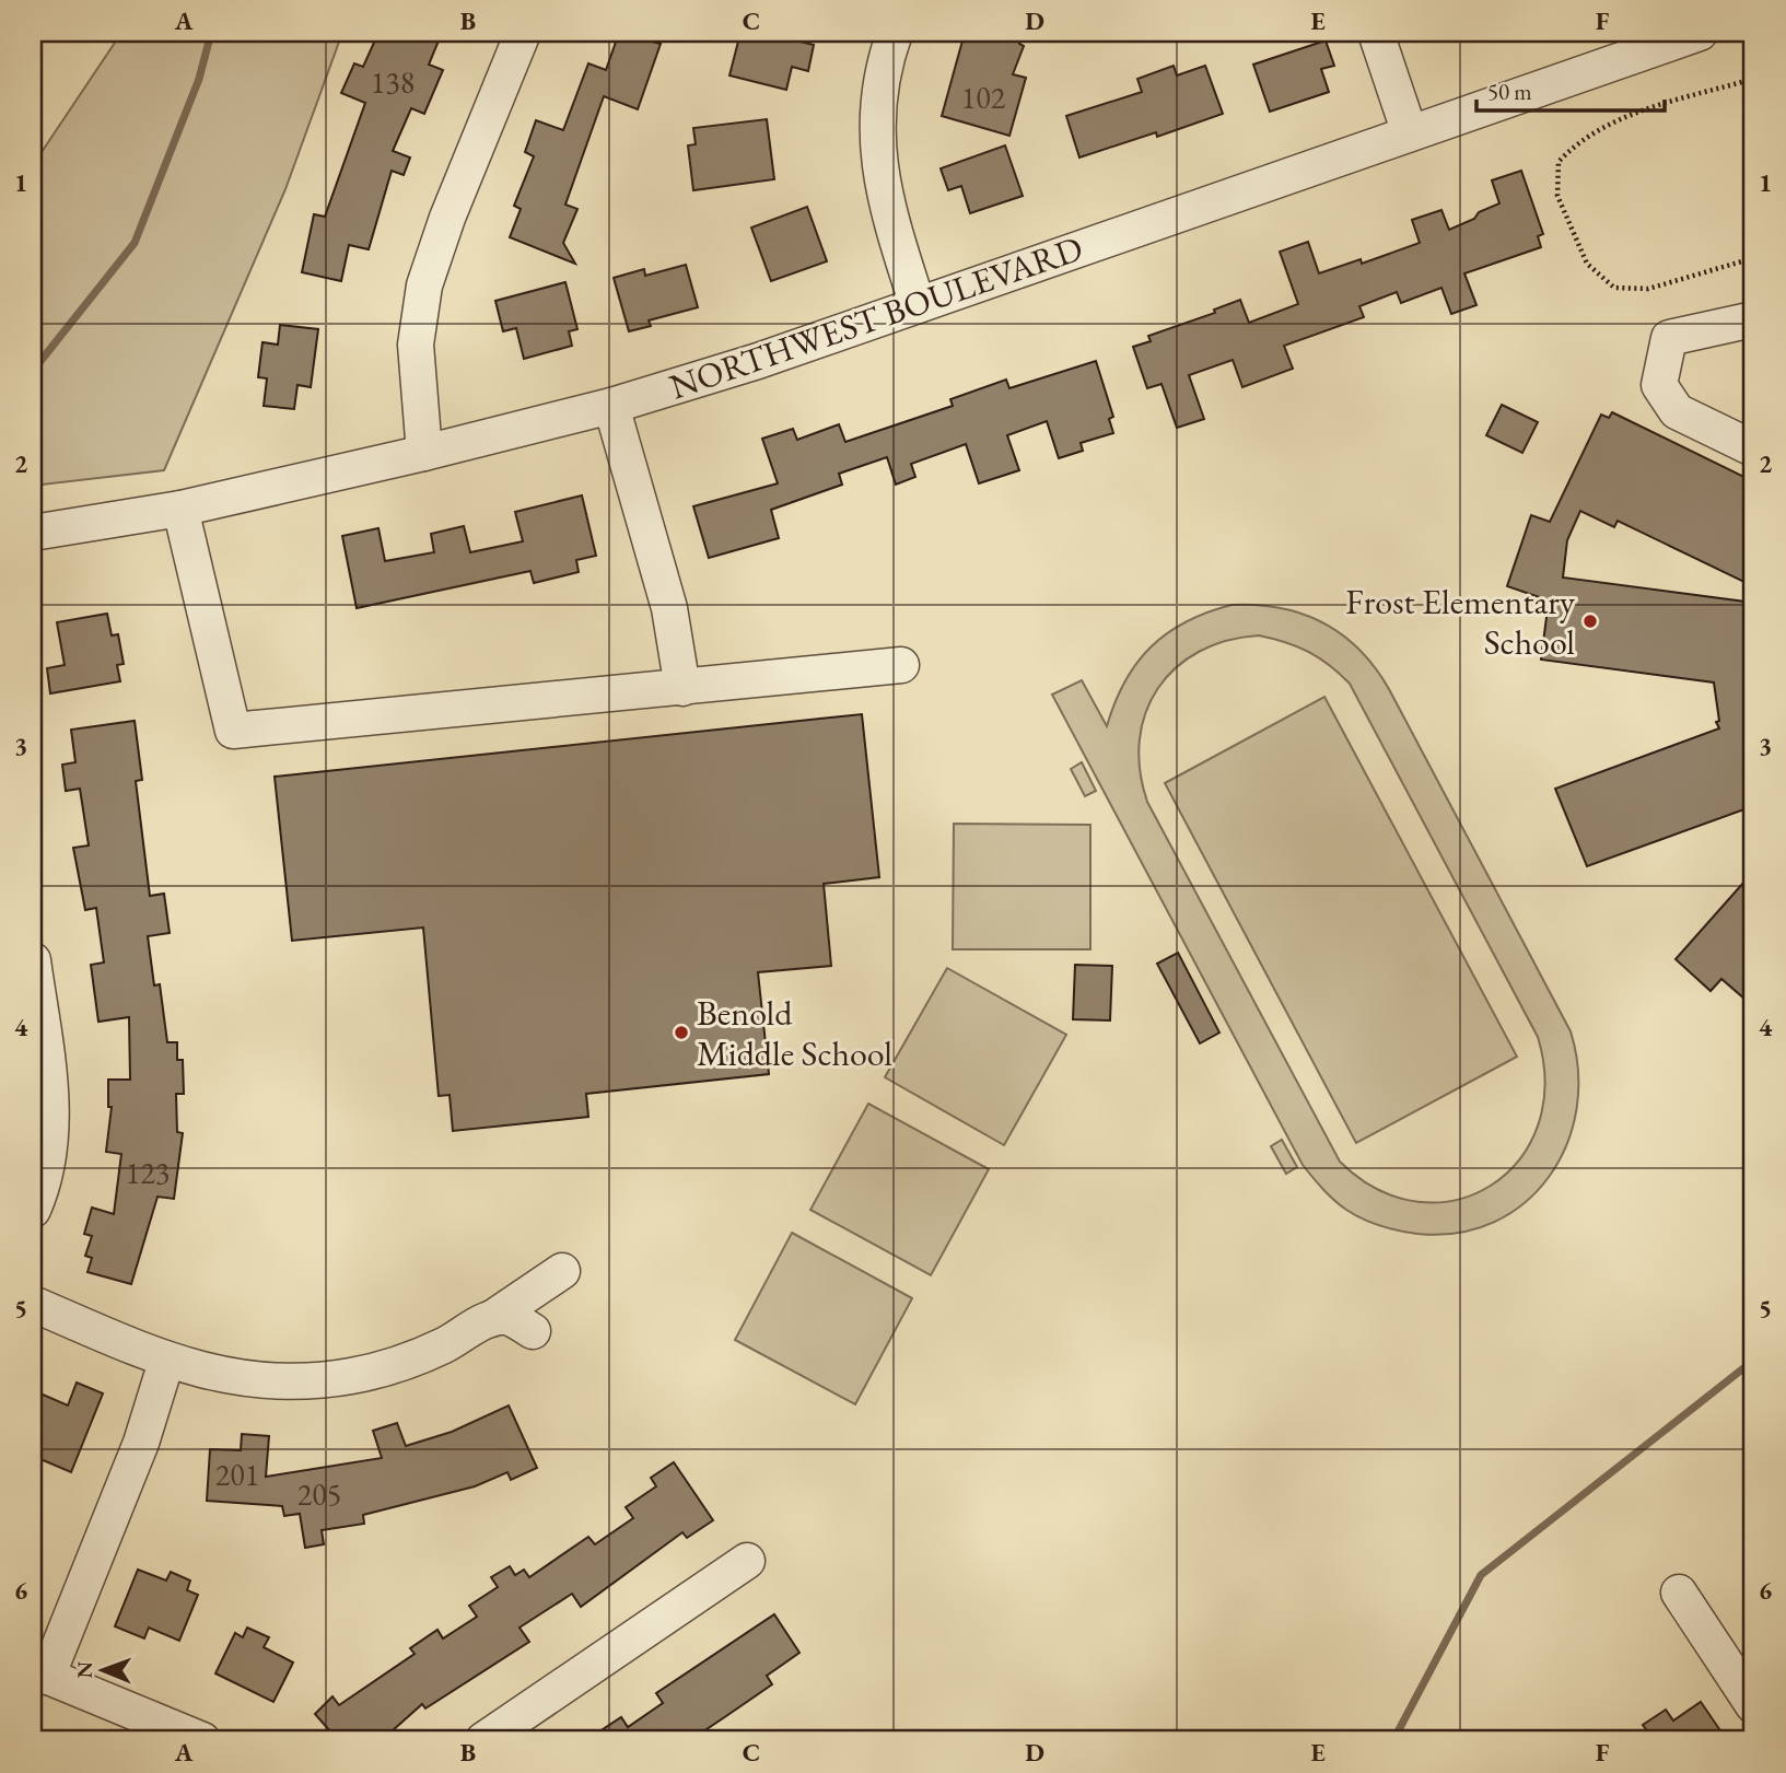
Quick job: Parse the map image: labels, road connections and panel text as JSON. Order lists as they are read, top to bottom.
{
  "streets": {
    "street": ["NORTHWEST BOULEVARD"]
  },
  "places": ["Frost Elementary School", "Benold Middle School"],
  "house_numbers": [
    "138",
    "102",
    "123",
    "201",
    "205"
  ],
  "scale_bar": "50 m",
  "north": "left",
  "grid": {
    "columns": [
      "A",
      "B",
      "C",
      "D",
      "E",
      "F"
    ],
    "rows": [
      "1",
      "2",
      "3",
      "4",
      "5",
      "6"
    ]
  }
}
